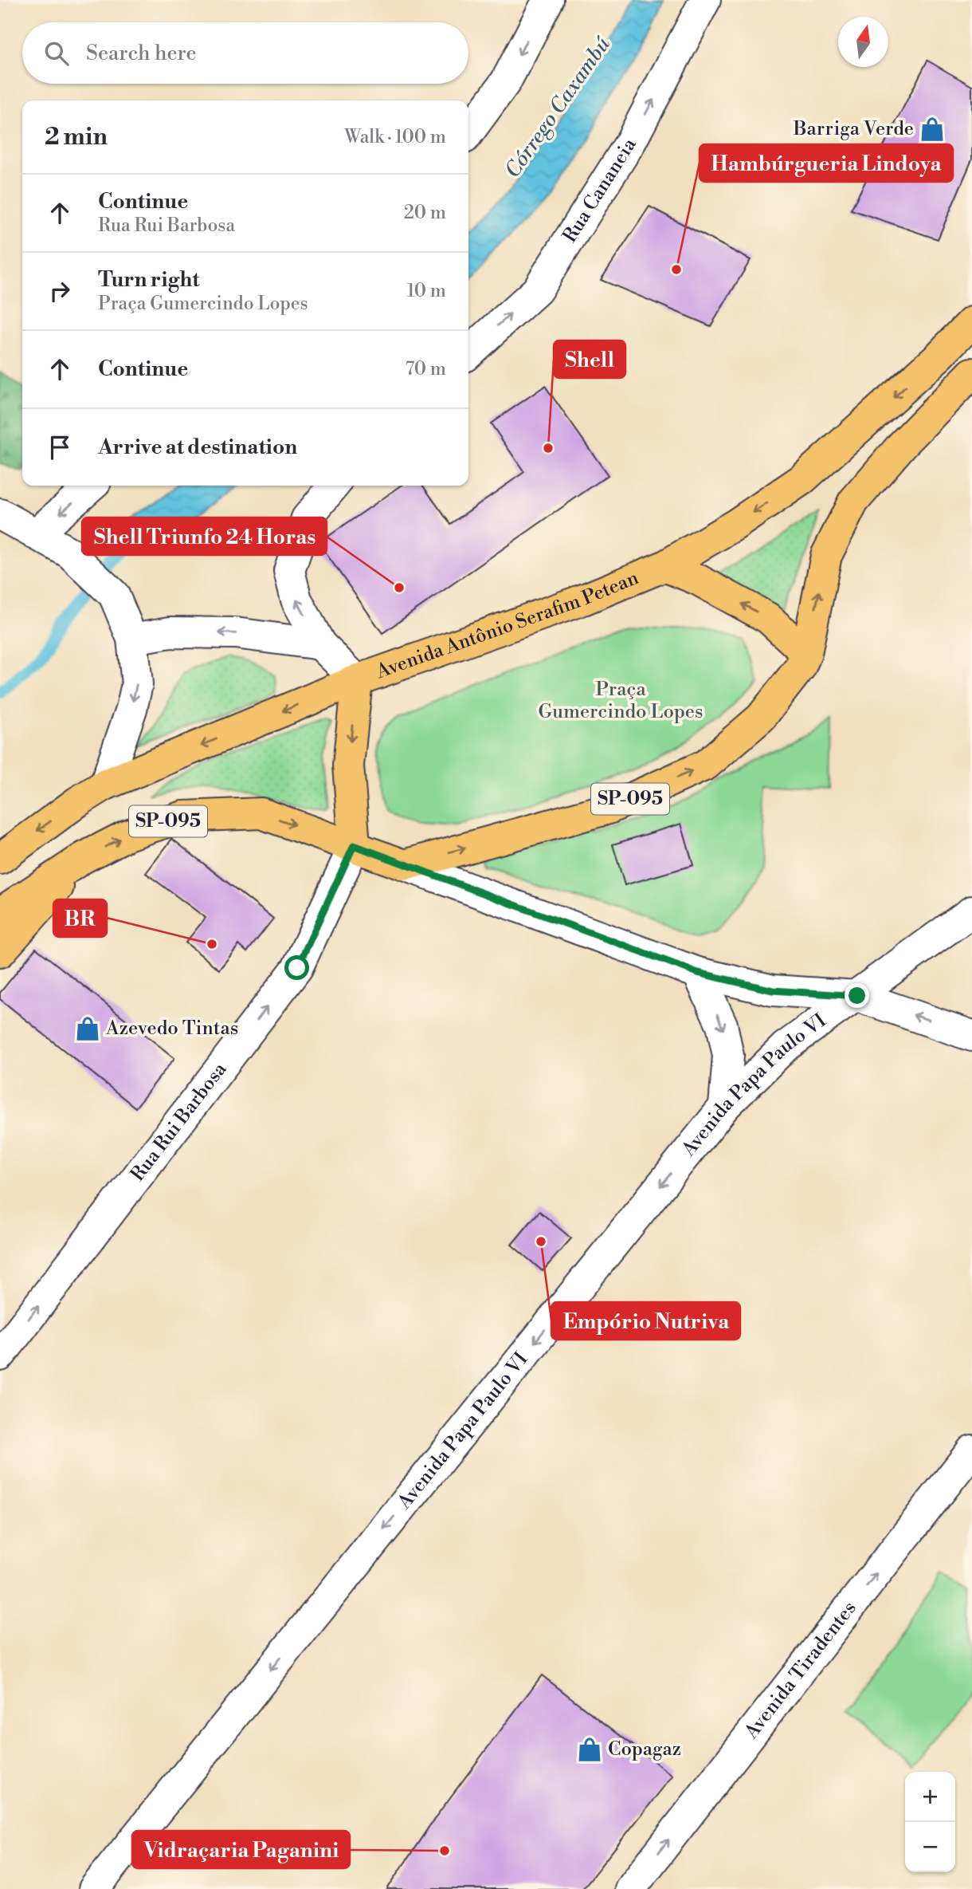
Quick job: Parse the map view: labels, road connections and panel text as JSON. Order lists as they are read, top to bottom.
{
  "streets": {
    "main road": ["Avenida Antônio Serafim Petean", "SP-095"],
    "street": [
      "Rua Cananeia",
      "Avenida Papa Paulo VI",
      "Rua Rui Barbosa",
      "Avenida Tiradentes"
    ]
  },
  "crossings": [
    ["SP-095", "Rua Rui Barbosa"]
  ],
  "one_way": ["Avenida Papa Paulo VI", "Rua Rui Barbosa", "Avenida Tiradentes"],
  "water": ["Córrego Caxambú"],
  "parks": ["Praça Gumercindo Lopes"],
  "places": {
    "shop": ["Barriga Verde", "Azevedo Tintas", "Copagaz"],
    "other": [
      "Hambúrgueria Lindoya",
      "Shell",
      "Shell Triunfo 24 Horas",
      "BR",
      "Empório Nutriva",
      "Vidraçaria Paganini"
    ]
  },
  "north": "top",
  "page": {
    "search": "Search here",
    "heading": ["2 min", "Walk · 100 m"],
    "list": [
      ["Continue", "Rua Rui Barbosa", "20 m"],
      ["Turn right", "Praça Gumercindo Lopes", "10 m"],
      ["Continue", "70 m"],
      "Arrive at destination"
    ],
    "map_buttons": ["+", "−"]
  }
}
